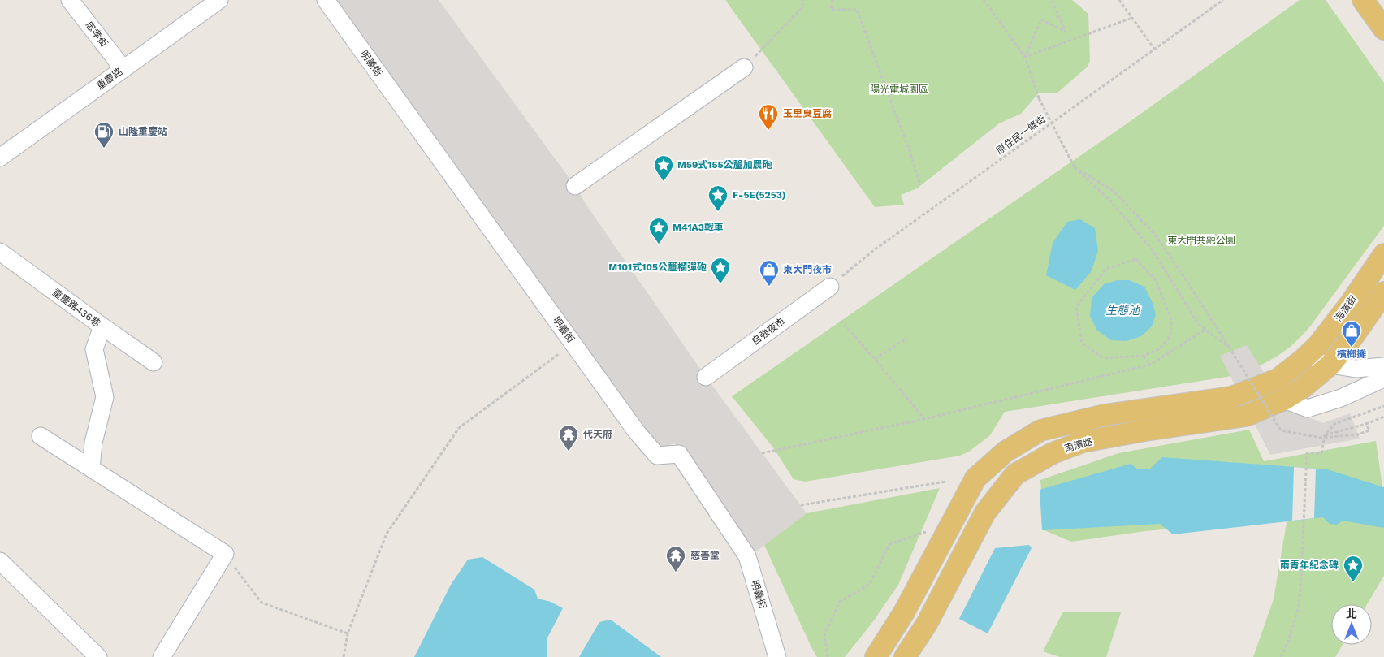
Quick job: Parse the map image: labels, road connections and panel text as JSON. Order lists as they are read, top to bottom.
{
  "streets": {
    "main road": ["海濱街", "南濱路"],
    "street": [
      "忠孝街",
      "明義街",
      "重慶路",
      "重慶路436巷",
      "自強夜市"
    ],
    "path": ["原住民一條街"]
  },
  "crossings": [
    ["忠孝街", "重慶路"],
    ["原住民一條街", "自強夜市"]
  ],
  "water": ["生態池"],
  "parks": ["陽光電城園區", "東大門共融公園"],
  "places": {
    "restaurant": ["玉里臭豆腐"],
    "fuel station": ["山隆重慶站"],
    "place": [
      "M59式155公釐加農砲",
      "F-5E(5253)",
      "M41A3戰車",
      "M101式105公釐榴彈砲",
      "兩青年紀念碑"
    ],
    "shop": ["東大門夜市", "檳榔攤"],
    "temple": ["代天府", "慈善堂"]
  },
  "north": "top"
}
